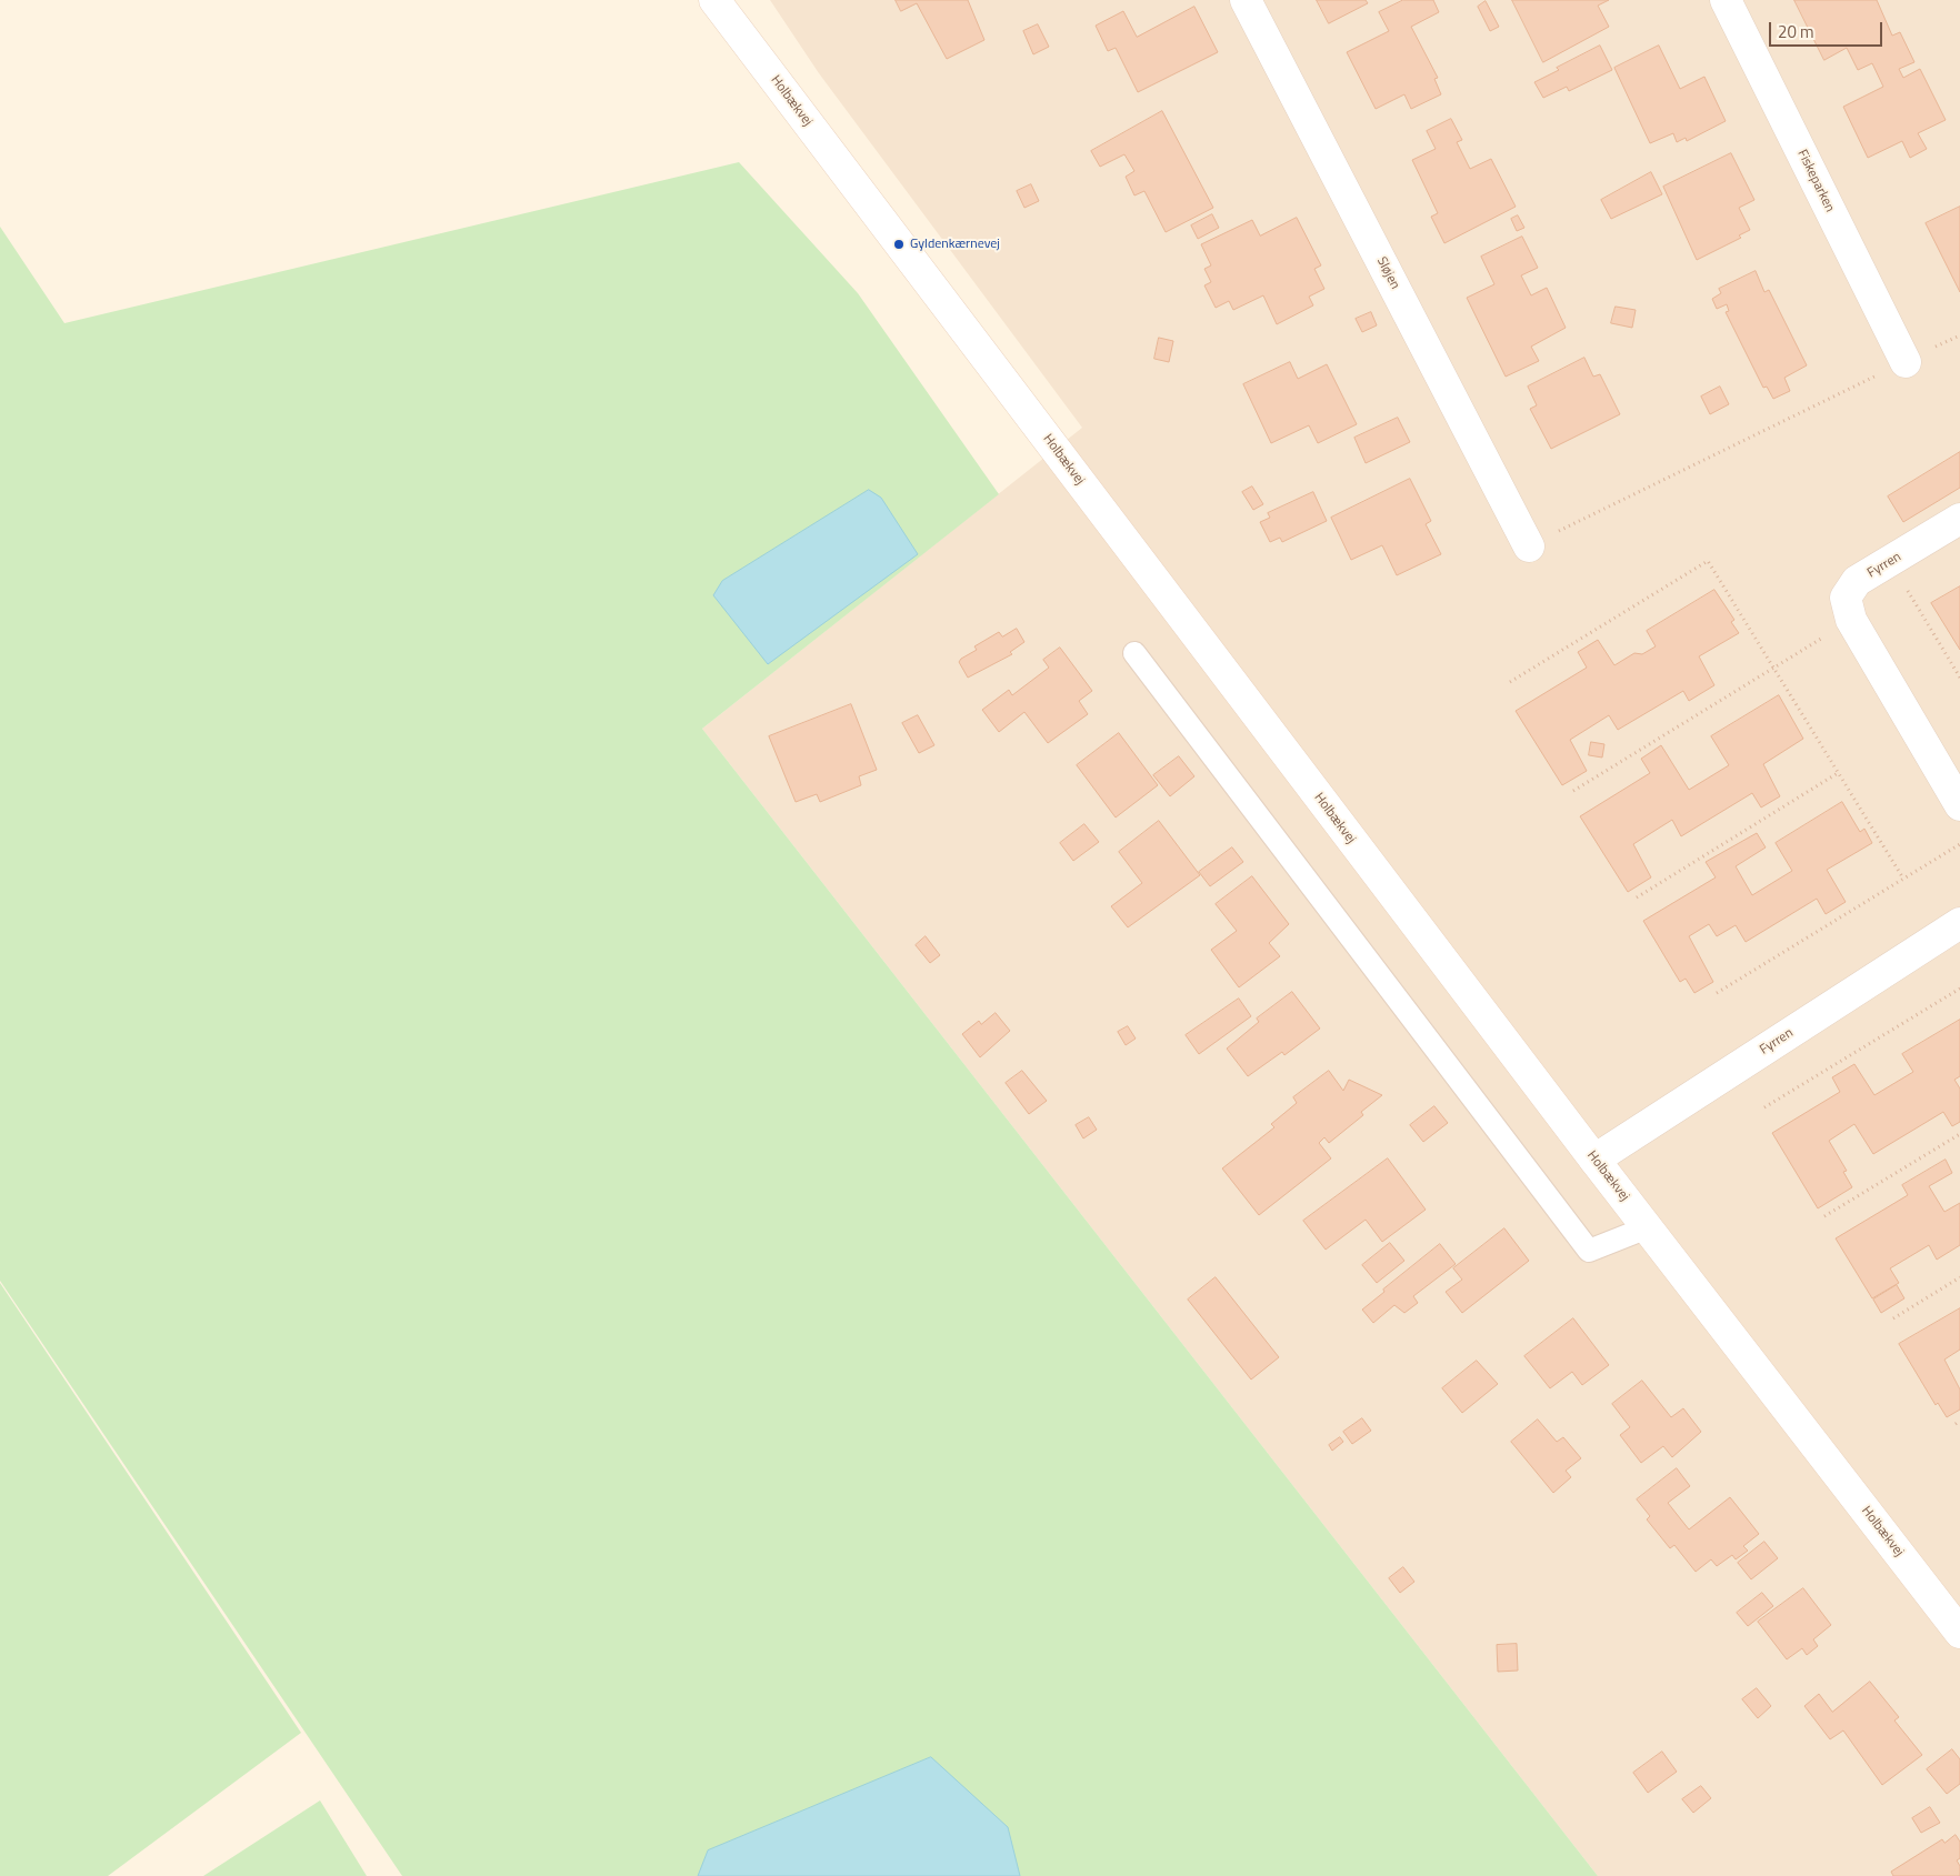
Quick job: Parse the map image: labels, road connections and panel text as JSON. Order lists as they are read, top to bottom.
{
  "streets": {
    "street": [
      "Holbækvej",
      "Fiskeparken",
      "Sløjen",
      "Fyrren"
    ]
  },
  "crossings": [
    ["Holbækvej", "Fyrren"]
  ],
  "places": ["Gyldenkærnevej"],
  "scale_bar": "20 m"
}
